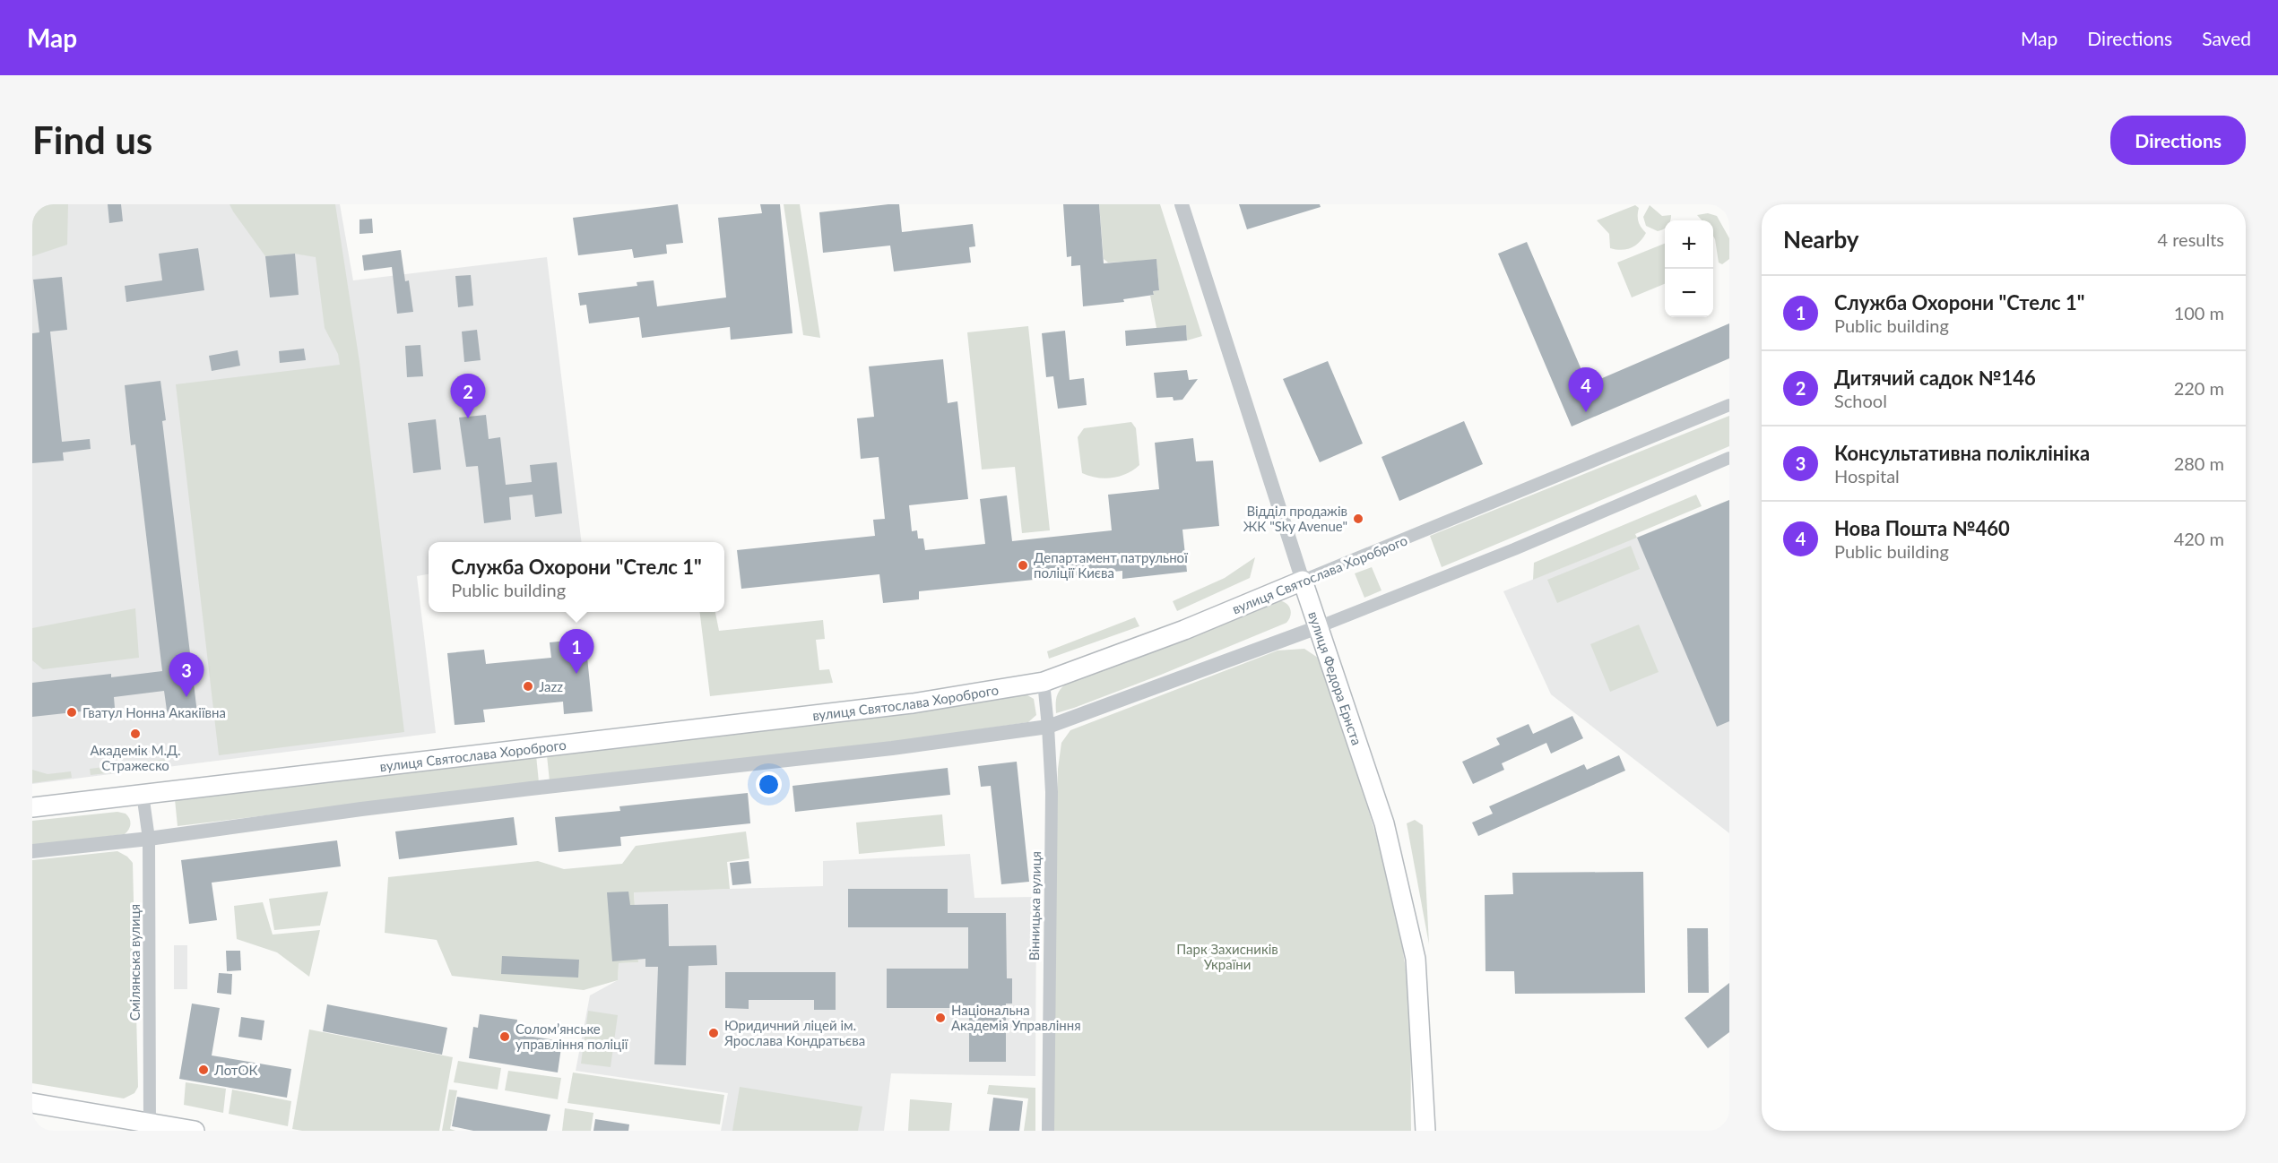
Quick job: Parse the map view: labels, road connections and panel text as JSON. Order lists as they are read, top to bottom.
{
  "streets": {
    "main road": ["вулиця Святослава Хороброго", "вулиця Федора Ернста"],
    "street": ["Вінницька вулиця", "Смілянська вулиця"]
  },
  "crossings": [
    ["вулиця Святослава Хороброго", "вулиця Федора Ернста"],
    ["вулиця Святослава Хороброго", "Вінницька вулиця"],
    ["вулиця Святослава Хороброго", "Смілянська вулиця"]
  ],
  "parks": ["Парк Захисників України"],
  "places": [
    "Відділ продажів ЖК \"Sky Avenue\"",
    "Департамент патрульної поліції Києва",
    "Jazz",
    "Гватул Нонна Акакіївна",
    "Академік М.Д. Стражеско",
    "Національна Академія Управління",
    "Юридичний ліцей ім. Ярослава Кондратьєва",
    "Соломʼянське управління поліції",
    "ЛотОК"
  ],
  "page": {
    "header": "Map",
    "nav": ["Map", "Directions", "Saved"],
    "buttons": "Directions",
    "title": "Find us",
    "heading": ["Nearby", "4 results"],
    "map_buttons": ["+", "−"],
    "list": [
      {
        "mark": "1",
        "name": "Служба Охорони \"Стелс 1\"",
        "note": "Public building",
        "value": "100 m"
      },
      {
        "mark": "2",
        "name": "Дитячий садок №146",
        "note": "School",
        "value": "220 m"
      },
      {
        "mark": "3",
        "name": "Консультативна поліклініка",
        "note": "Hospital",
        "value": "280 m"
      },
      {
        "mark": "4",
        "name": "Нова Пошта №460",
        "note": "Public building",
        "value": "420 m"
      }
    ],
    "pins": [
      "4",
      "2",
      "1",
      "3"
    ],
    "popup": ["Служба Охорони \"Стелс 1\"", "Public building"]
  }
}
